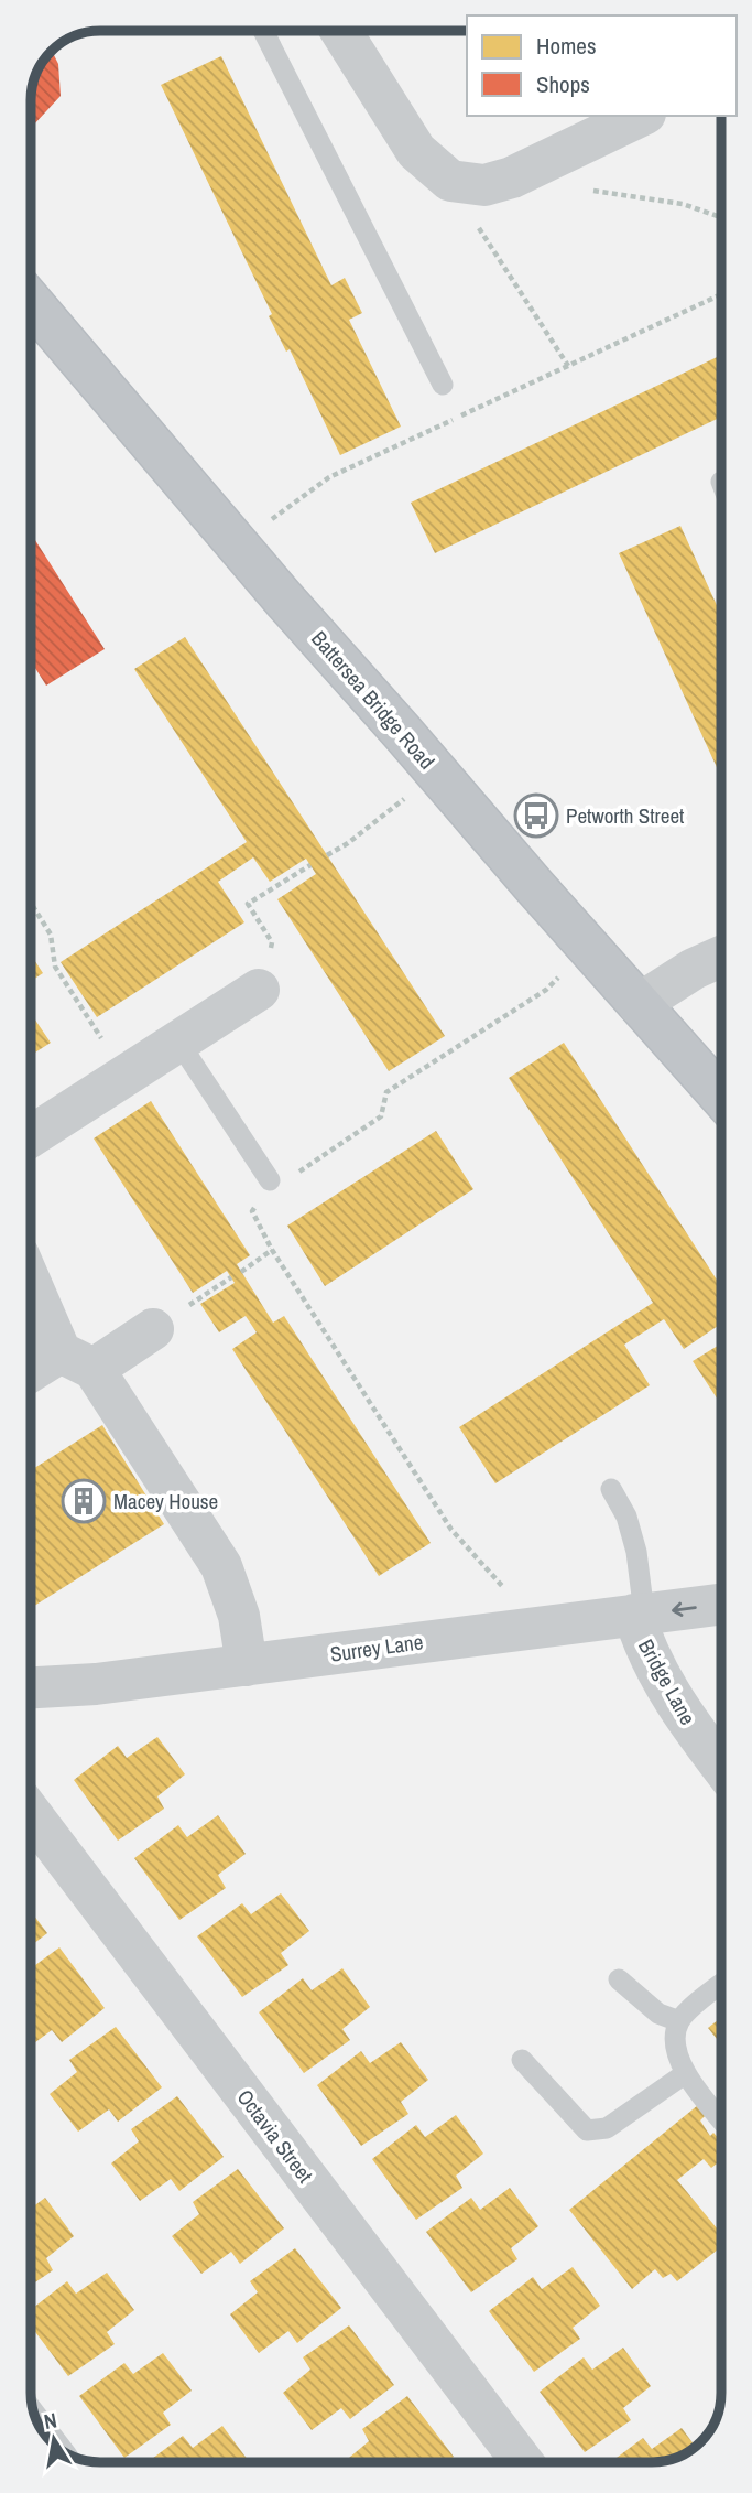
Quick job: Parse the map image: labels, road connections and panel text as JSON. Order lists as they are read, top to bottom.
{
  "streets": {
    "highway": ["Battersea Bridge Road"],
    "street": ["Surrey Lane", "Bridge Lane", "Octavia Street"]
  },
  "crossings": [
    ["Surrey Lane", "Bridge Lane"]
  ],
  "places": {
    "bus stop": ["Petworth Street"],
    "building": ["Macey House"]
  },
  "legend": ["Homes", "Shops"],
  "north": "top"
}
